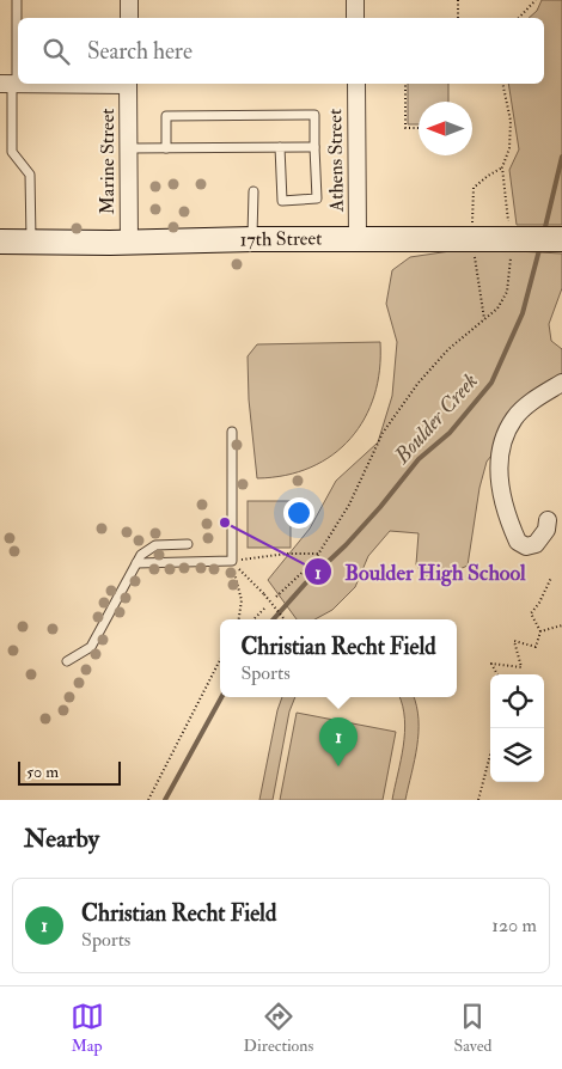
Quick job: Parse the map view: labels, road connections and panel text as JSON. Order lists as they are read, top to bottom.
{
  "streets": {
    "street": ["Athens Street", "Marine Street", "17th Street"]
  },
  "crossings": [
    ["Athens Street", "17th Street"],
    ["Marine Street", "17th Street"]
  ],
  "water": ["Boulder Creek"],
  "places": ["Boulder High School"],
  "scale_bar": "50 m",
  "north": "left",
  "page": {
    "search": "Search here",
    "popup": ["Christian Recht Field", "Sports"],
    "pins": "1",
    "scale": "50 m",
    "heading": "Nearby",
    "list": [
      {
        "mark": "1",
        "name": "Christian Recht Field",
        "note": "Sports",
        "value": "120 m"
      }
    ],
    "nav": ["Map", "Directions", "Saved"]
  }
}
